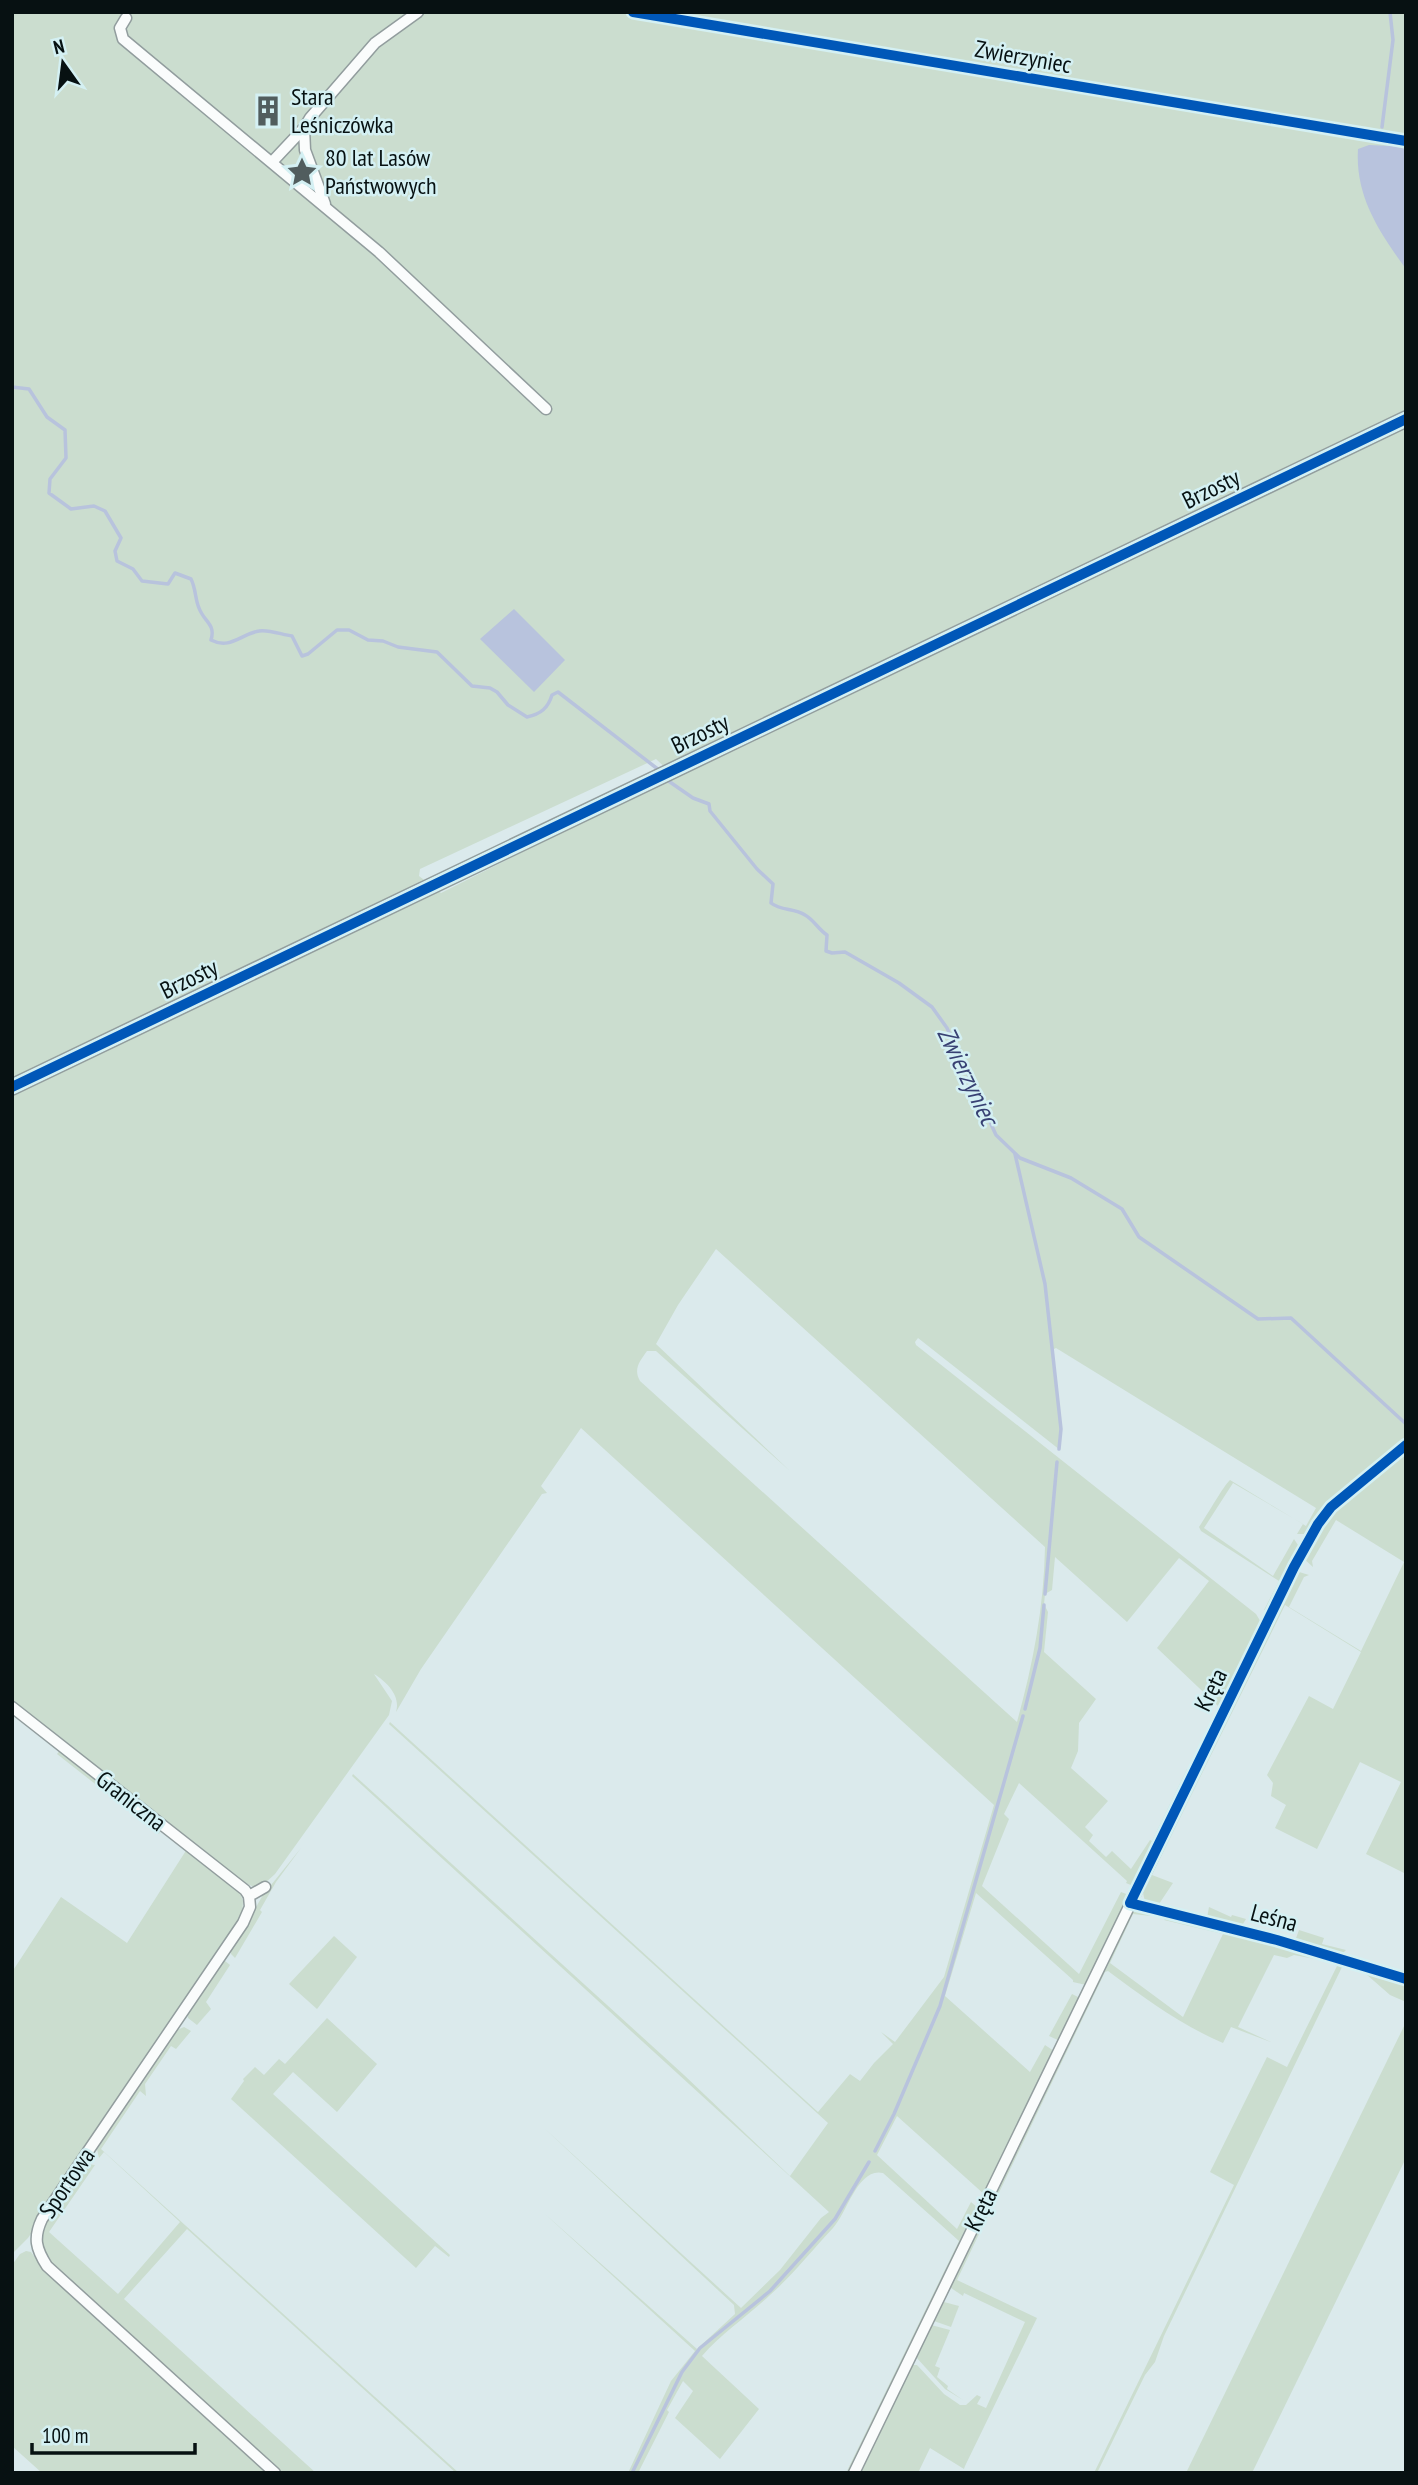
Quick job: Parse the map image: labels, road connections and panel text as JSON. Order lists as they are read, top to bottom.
{
  "streets": {
    "street": [
      "Zwierzyniec",
      "Brzosty",
      "Kręta",
      "Graniczna",
      "Leśna",
      "Sportowa"
    ]
  },
  "crossings": [
    ["Kręta", "Leśna"],
    ["Graniczna", "Sportowa"]
  ],
  "water": ["Zwierzyniec"],
  "places": {
    "building": ["Stara Leśniczówka"],
    "place": ["80 lat Lasów Państwowych"]
  },
  "scale_bar": "100 m",
  "north": "top"
}
